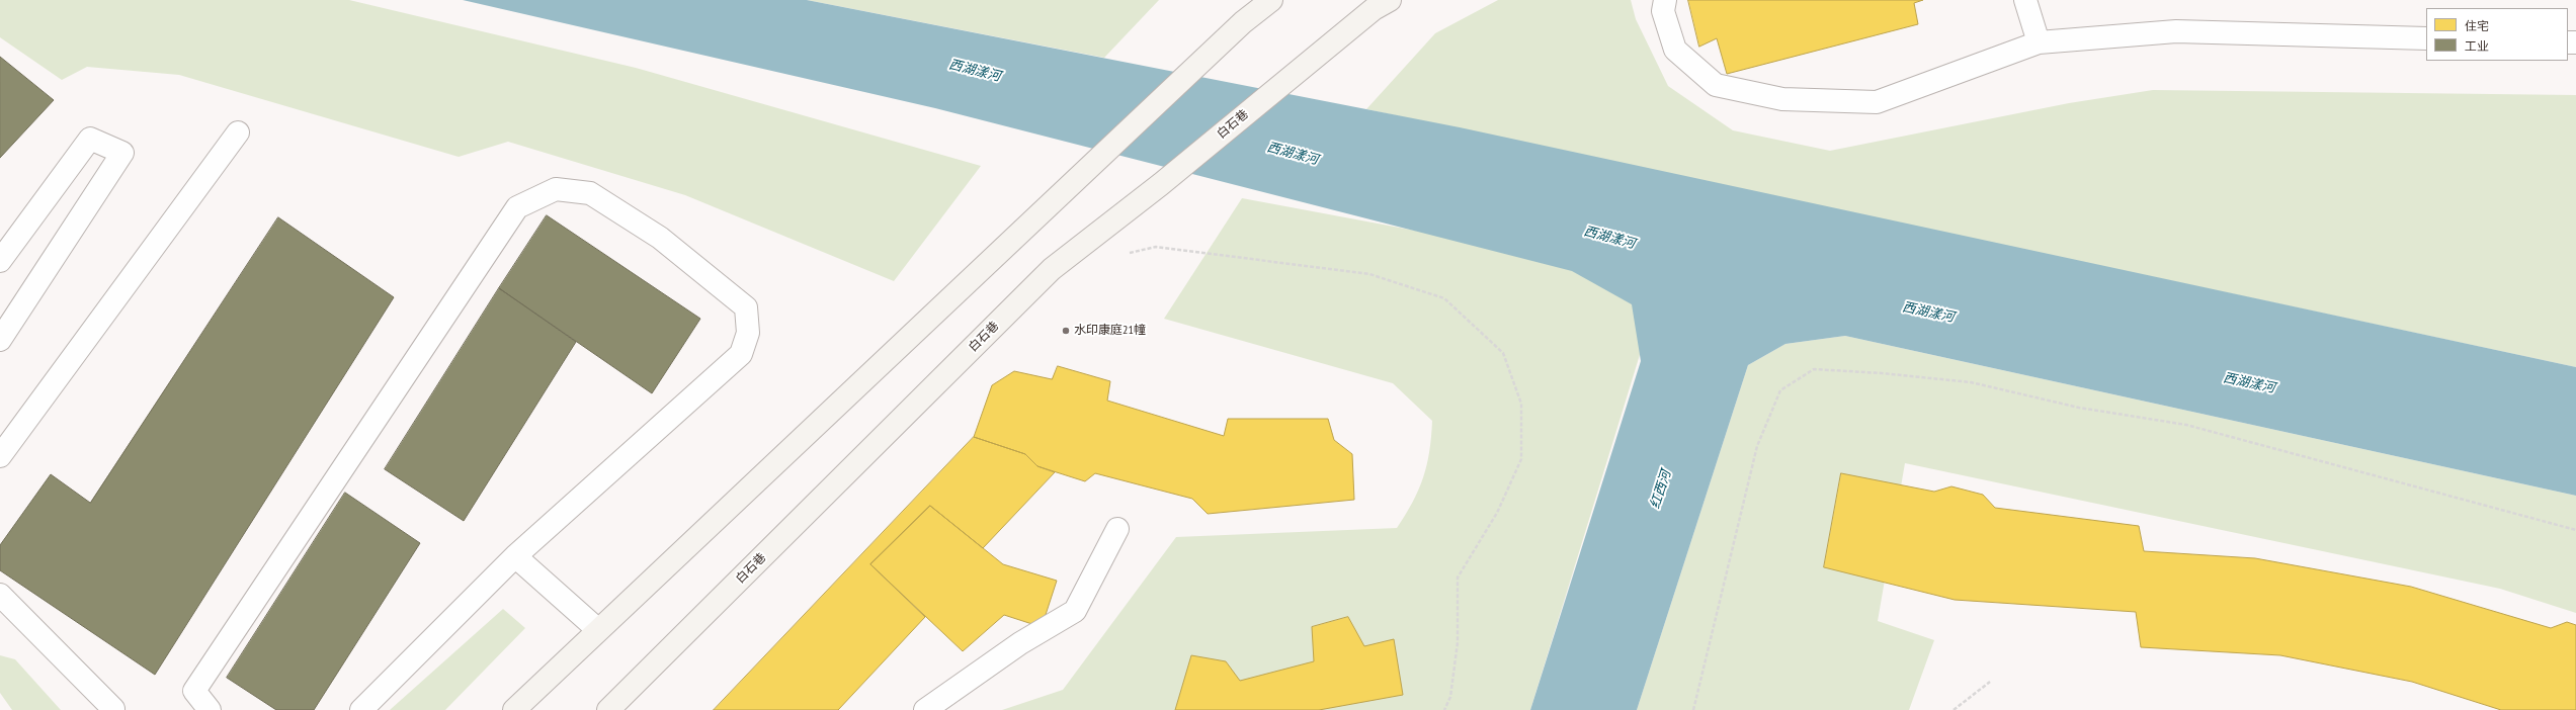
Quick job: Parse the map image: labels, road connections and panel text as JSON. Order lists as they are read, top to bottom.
{
  "streets": {
    "main road": ["白石巷"]
  },
  "water": ["西湖漾河", "红西河"],
  "places": ["水印康庭21幢"],
  "legend": ["住宅", "工业"]
}
